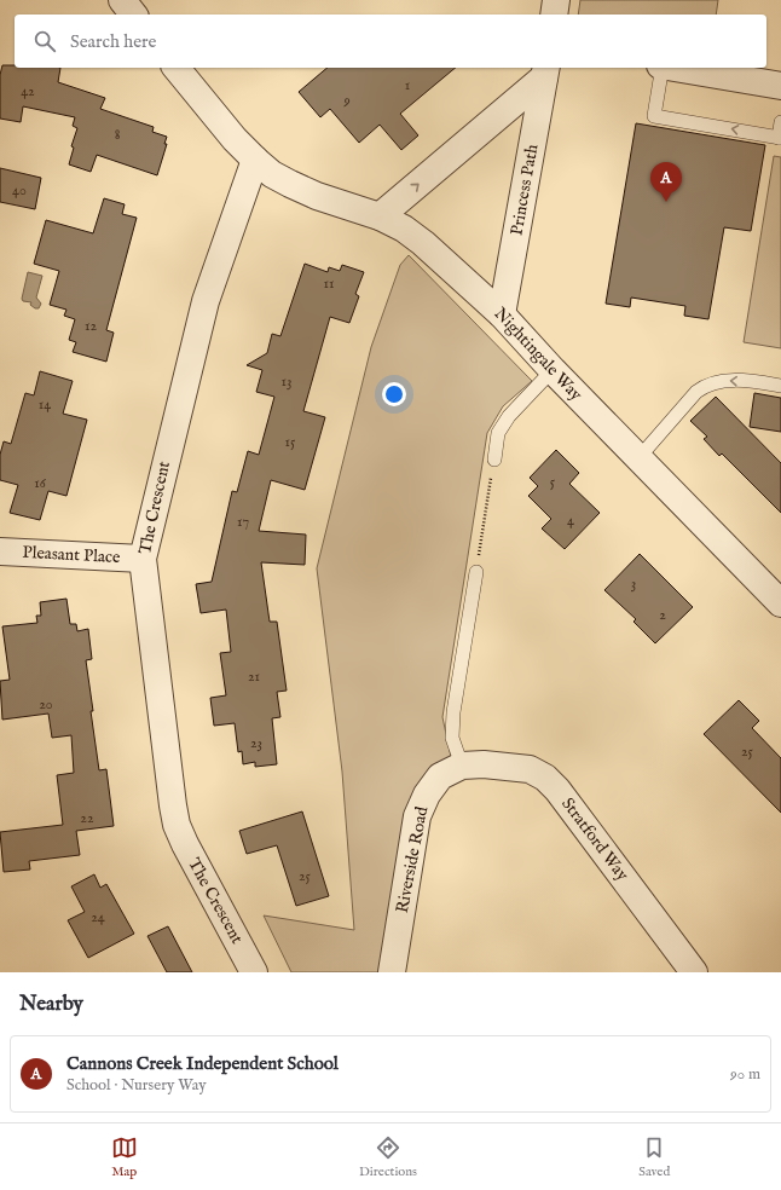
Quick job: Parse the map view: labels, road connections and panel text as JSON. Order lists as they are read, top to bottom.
{
  "streets": {
    "street": [
      "Princess Path",
      "Nightingale Way",
      "The Crescent",
      "Pleasant Place",
      "Stratford Way",
      "Riverside Road"
    ]
  },
  "crossings": [
    ["Princess Path", "Nightingale Way"],
    ["Nightingale Way", "The Crescent"],
    ["The Crescent", "Pleasant Place"],
    ["Stratford Way", "Riverside Road"]
  ],
  "house_numbers": [
    "1",
    "42",
    "9",
    "8",
    "40",
    "11",
    "12",
    "13",
    "14",
    "15",
    "5",
    "16",
    "4",
    "17",
    "3",
    "2",
    "21",
    "20",
    "23",
    "25",
    "22",
    "25",
    "24"
  ],
  "page": {
    "search": "Search here",
    "pins": "A",
    "heading": "Nearby",
    "list": [
      {
        "mark": "A",
        "name": "Cannons Creek Independent School",
        "note": "School · Nursery Way",
        "value": "90 m"
      }
    ],
    "nav": ["Map", "Directions", "Saved"]
  }
}
